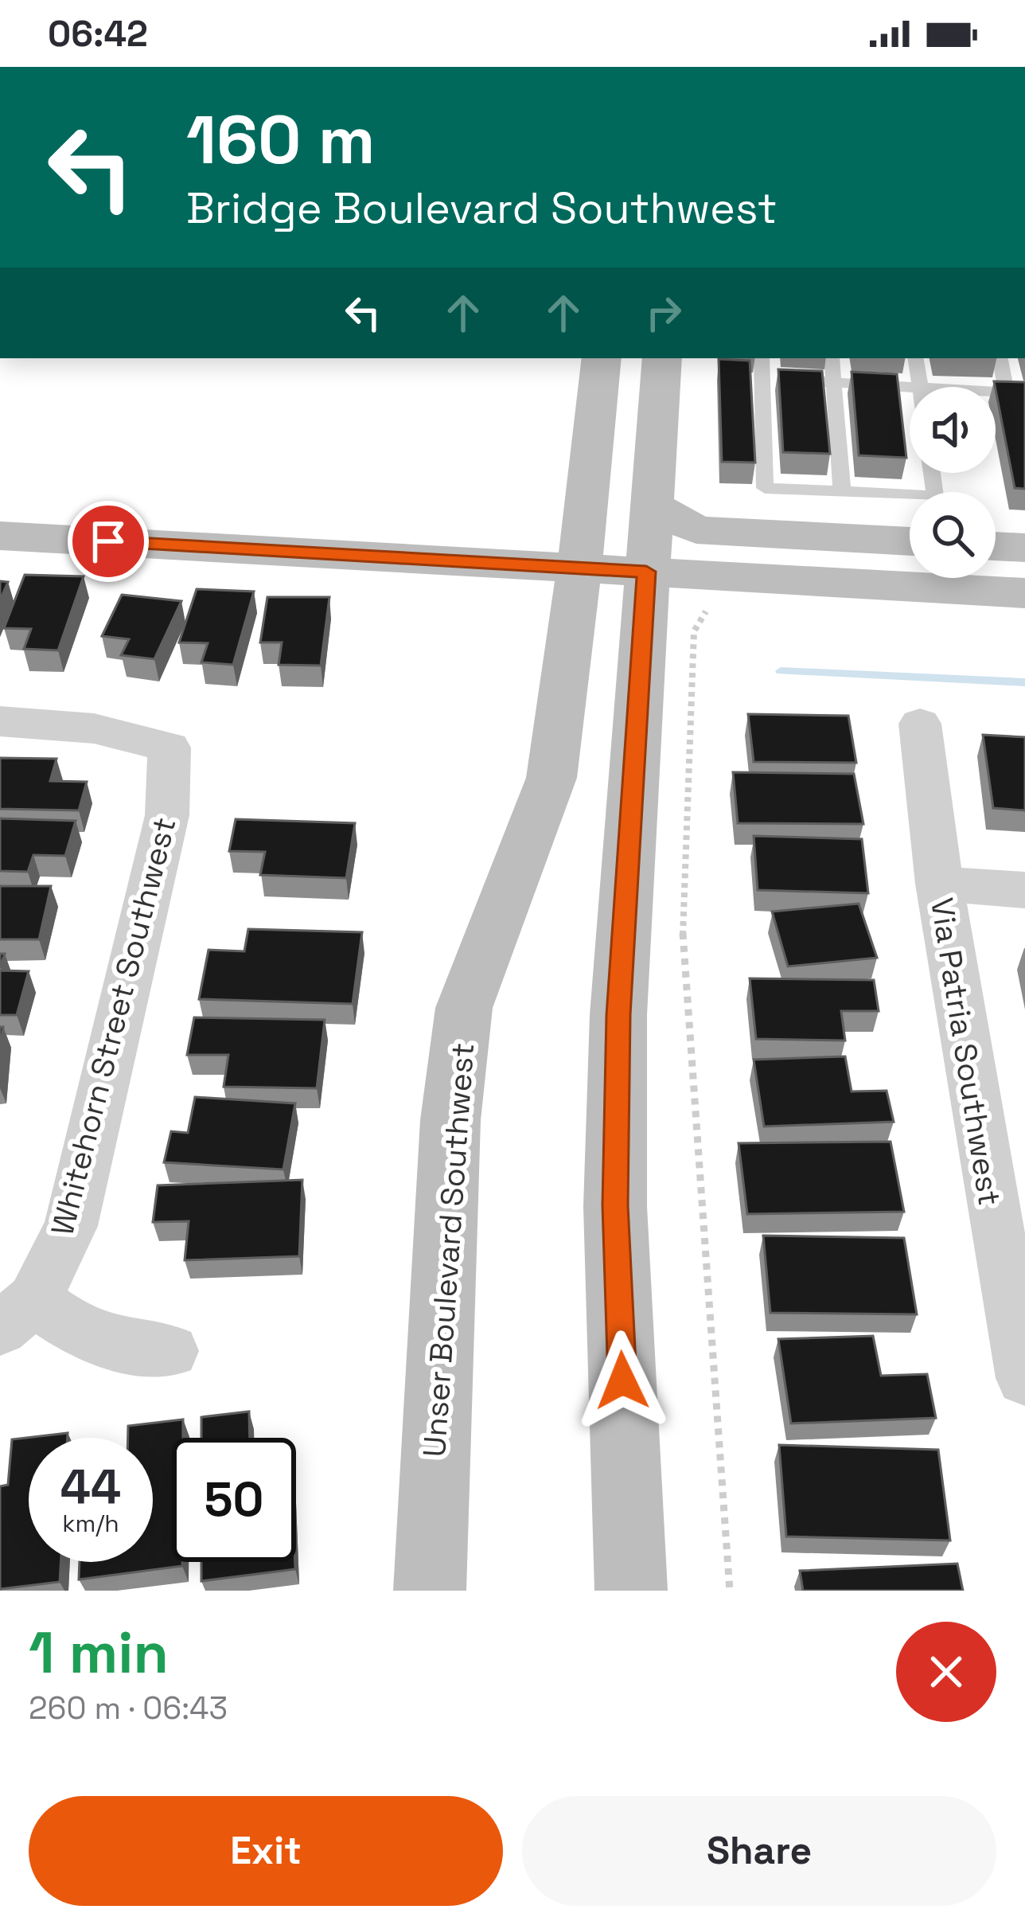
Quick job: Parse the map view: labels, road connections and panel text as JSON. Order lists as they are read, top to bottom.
{
  "streets": {
    "main road": ["Unser Boulevard Southwest"],
    "street": ["Whitehorn Street Southwest", "Via Patria Southwest"]
  },
  "page": {
    "status": "06:42",
    "turn": ["160 m", "Bridge Boulevard Southwest"],
    "speed": "44 km/h",
    "limit": "50",
    "heading": ["1 min", "260 m · 06:43"],
    "buttons": ["Exit", "Share"]
  }
}
